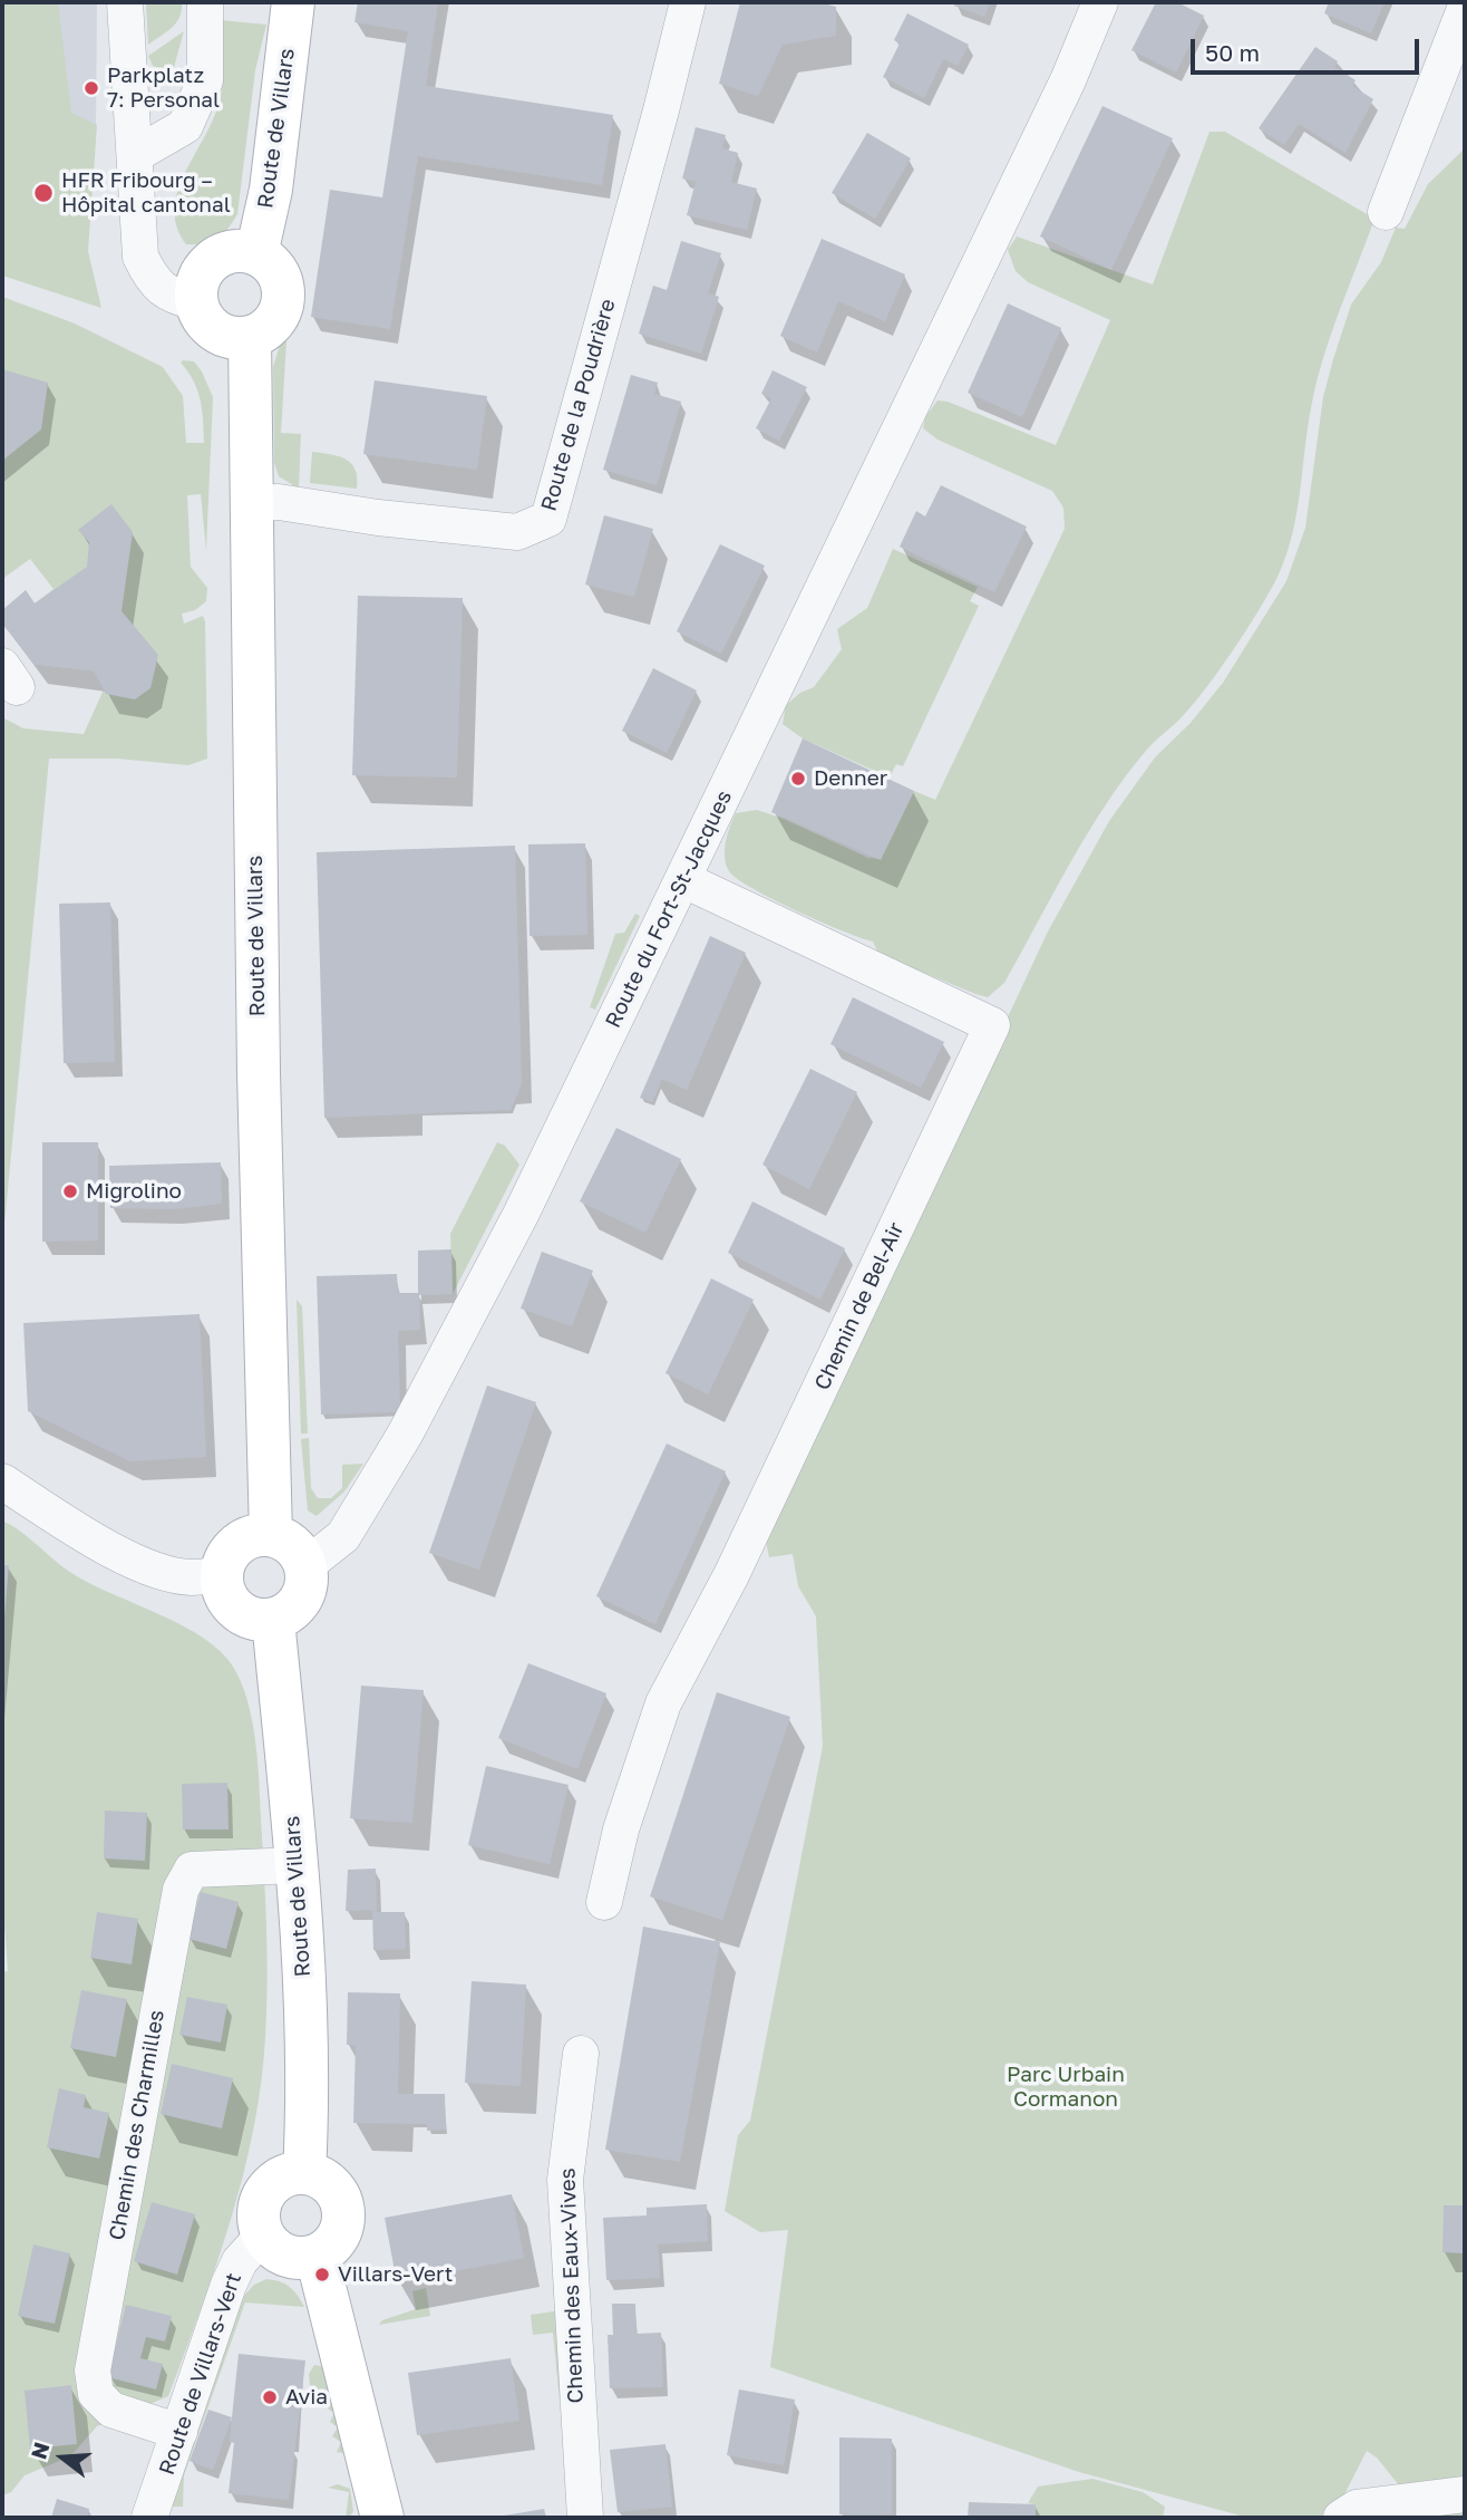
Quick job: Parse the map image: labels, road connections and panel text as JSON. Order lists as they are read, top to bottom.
{
  "streets": {
    "main road": ["Route de Villars"],
    "street": [
      "Route de la Poudrière",
      "Route du Fort-St-Jacques",
      "Chemin de Bel-Air",
      "Chemin des Charmilles",
      "Chemin des Eaux-Vives",
      "Route de Villars-Vert"
    ]
  },
  "crossings": [
    ["Route de Villars", "Route de la Poudrière"],
    ["Route de Villars", "Route du Fort-St-Jacques"],
    ["Route de Villars", "Chemin des Charmilles"],
    ["Route de Villars", "Route de Villars-Vert"],
    ["Route du Fort-St-Jacques", "Chemin de Bel-Air"],
    ["Chemin des Charmilles", "Route de Villars-Vert"]
  ],
  "parks": ["Parc Urbain Cormanon"],
  "places": [
    "Parkplatz 7: Personal",
    "HFR Fribourg – Hôpital cantonal",
    "Denner",
    "Migrolino",
    "Villars-Vert",
    "Avia"
  ],
  "scale_bar": "50 m",
  "north": "left"
}
